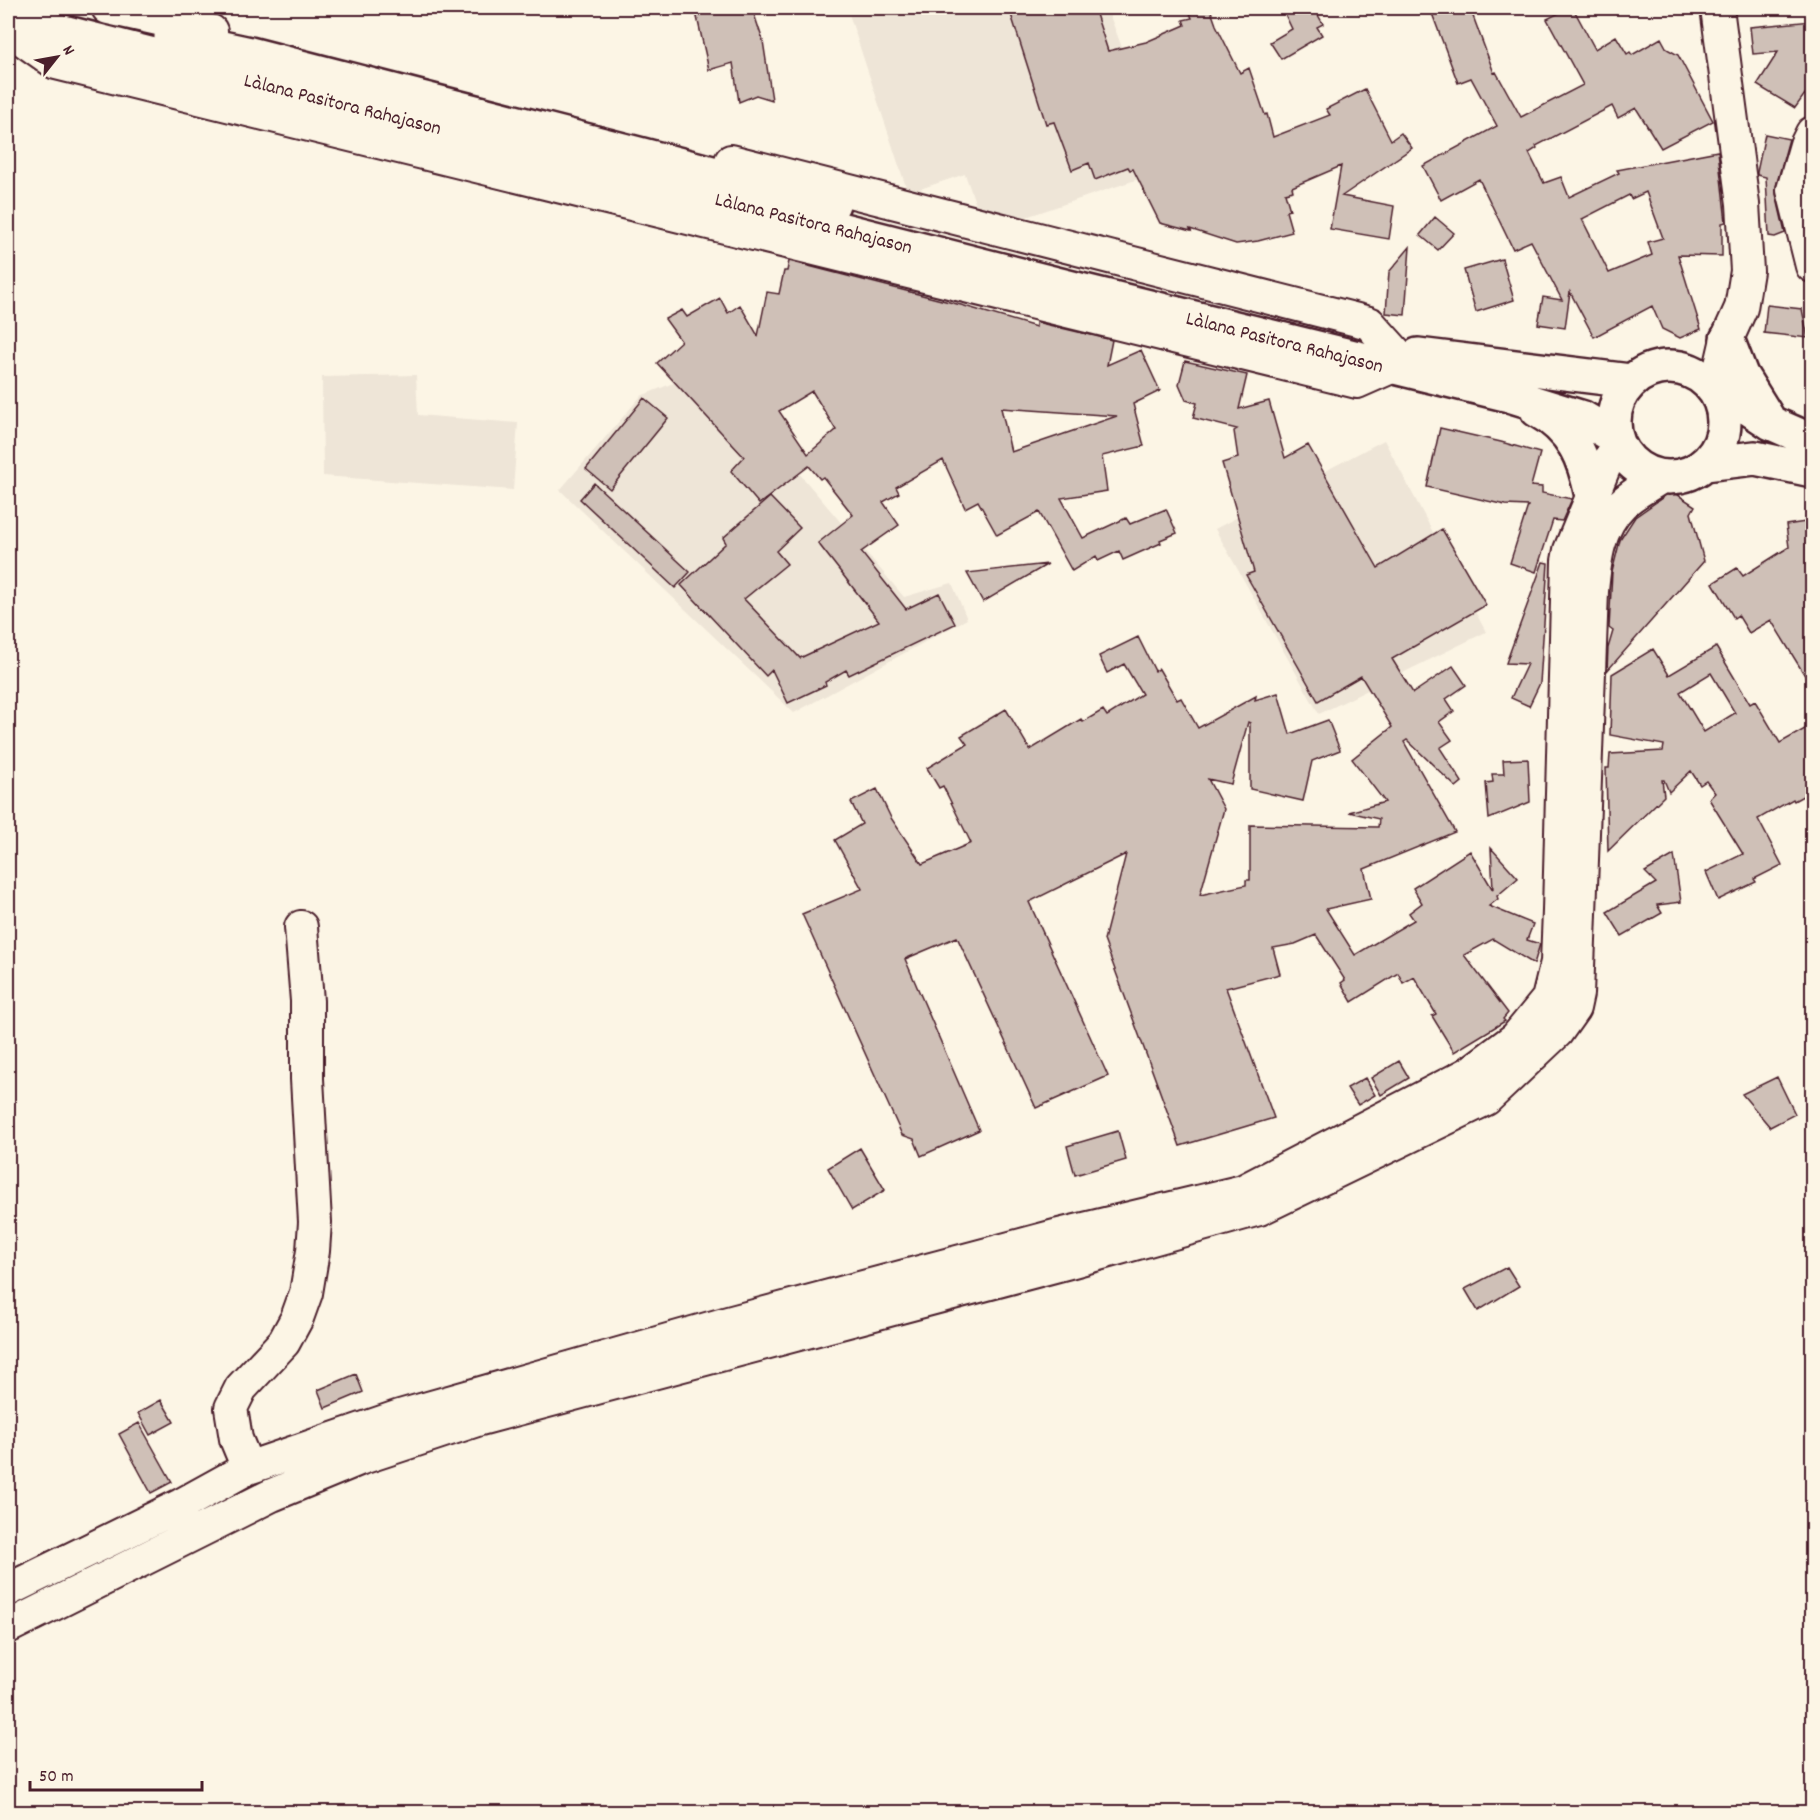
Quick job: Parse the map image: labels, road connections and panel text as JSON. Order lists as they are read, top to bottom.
{
  "streets": {
    "main road": ["Làlana Pasitora Rahajason"]
  },
  "scale_bar": "50 m",
  "north": "top right"
}
